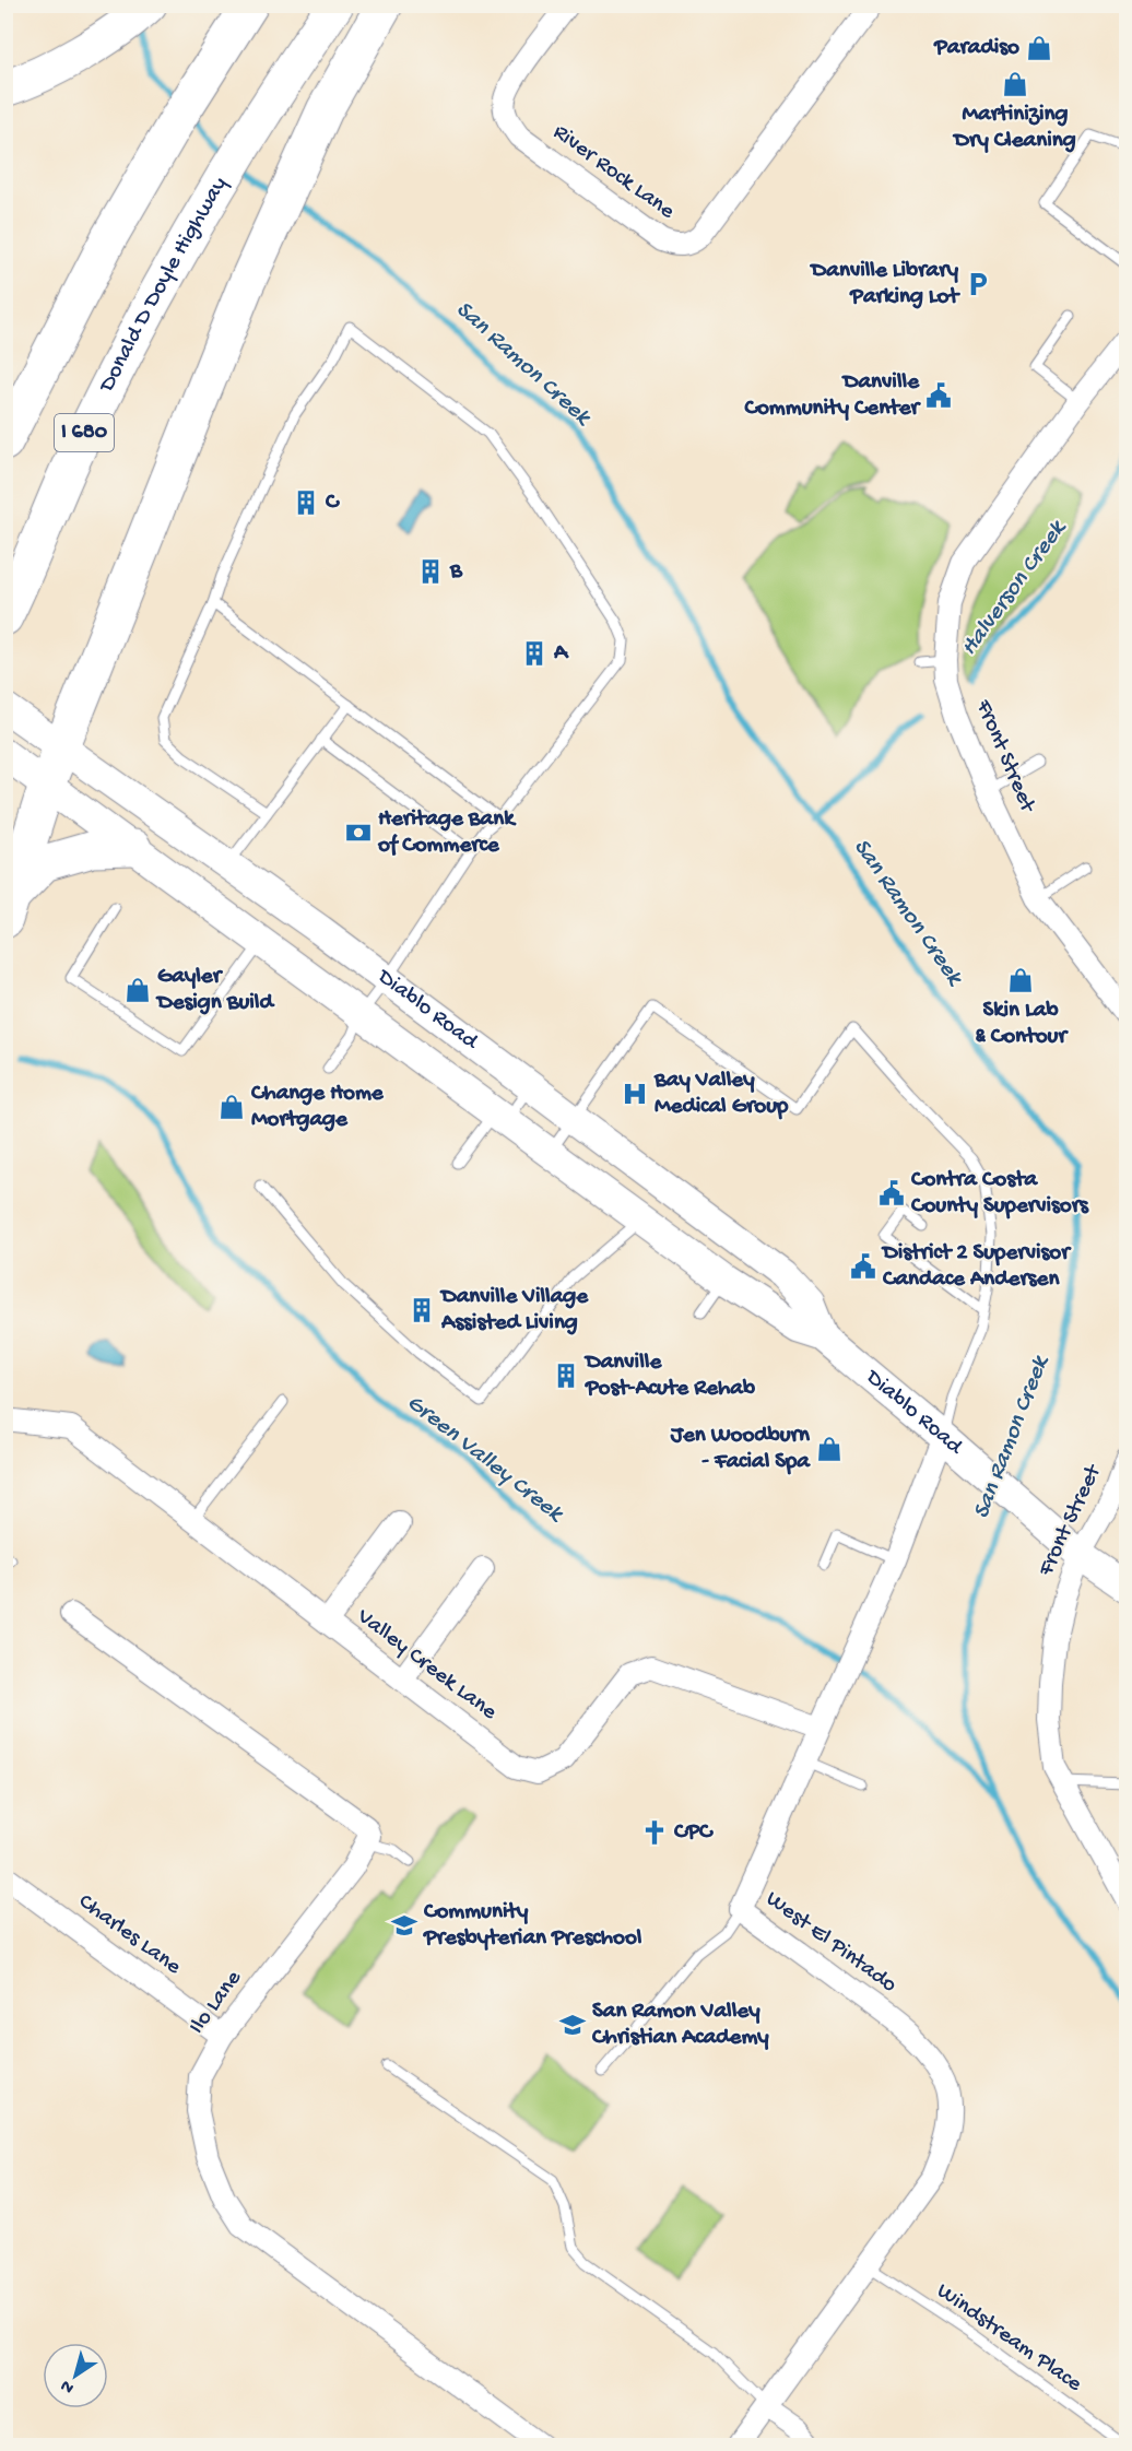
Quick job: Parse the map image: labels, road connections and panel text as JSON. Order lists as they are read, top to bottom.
{
  "streets": {
    "highway": ["Donald D Doyle Highway", "I 680"],
    "street": [
      "River Rock Lane",
      "Front Street",
      "Diablo Road",
      "Valley Creek Lane",
      "Charles Lane",
      "West El Pintado",
      "Ilo Lane"
    ],
    "lane": ["Windstream Place"]
  },
  "crossings": [
    ["Front Street", "Diablo Road"],
    ["Diablo Road", "West El Pintado"],
    ["Valley Creek Lane", "West El Pintado"],
    ["Charles Lane", "Ilo Lane"],
    ["West El Pintado", "Windstream Place"]
  ],
  "water": ["San Ramon Creek", "Halverson Creek", "Green Valley Creek"],
  "places": {
    "shop": [
      "Paradiso",
      "Martinizing Dry Cleaning",
      "Skin Lab & Contour",
      "Gayler Design Build",
      "Change Home Mortgage",
      "Jen Woodburn - Facial Spa"
    ],
    "parking": ["Danville Library Parking Lot"],
    "public building": ["Danville Community Center", "Contra Costa County Supervisors", "District 2 Supervisor Candace Andersen"],
    "building": [
      "C",
      "B",
      "A",
      "Danville Village Assisted Living",
      "Danville Post-Acute Rehab"
    ],
    "bank": ["Heritage Bank of Commerce"],
    "hospital": ["Bay Valley Medical Group"],
    "church": ["CPC"],
    "school or university": ["Community Presbyterian Preschool", "San Ramon Valley Christian Academy"]
  },
  "north": "bottom left"
}
